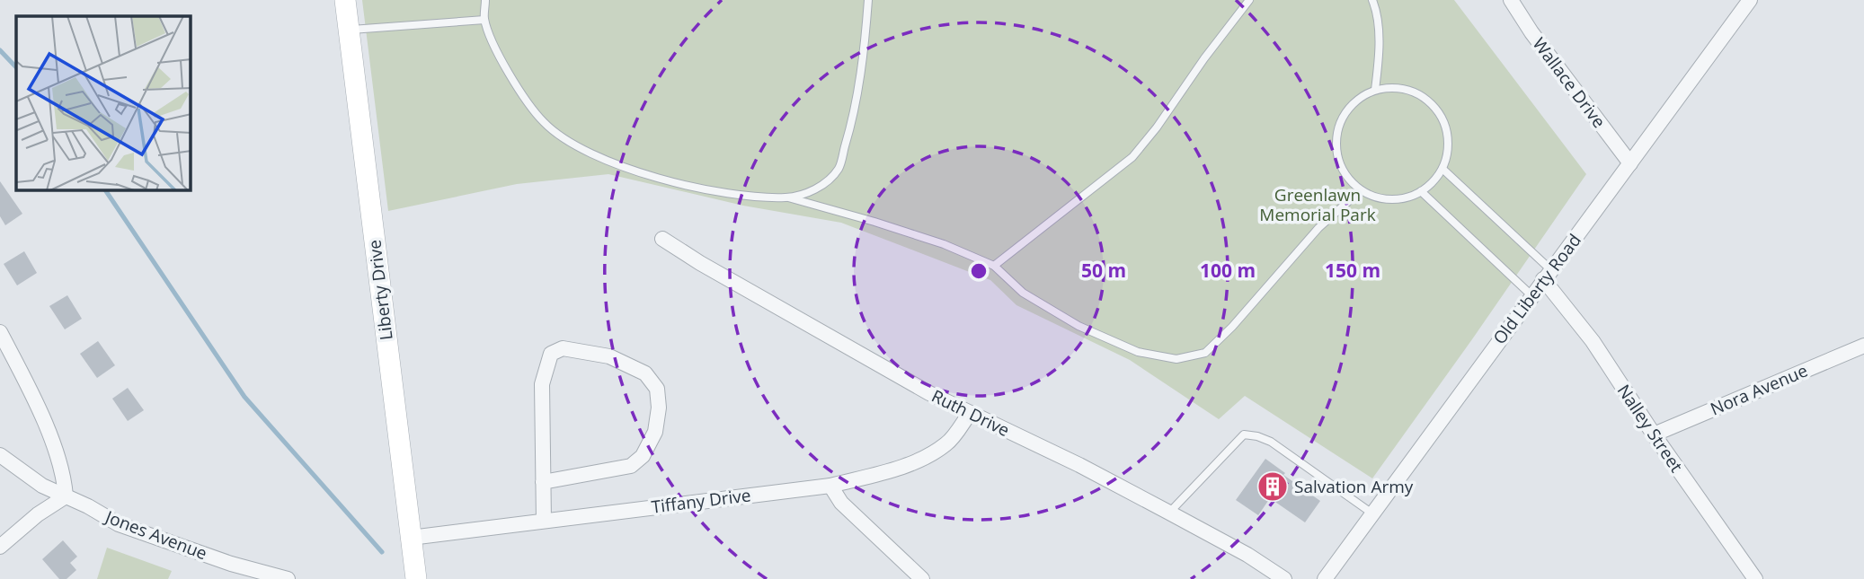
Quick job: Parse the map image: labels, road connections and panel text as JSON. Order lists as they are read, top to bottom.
{
  "streets": {
    "main road": ["Liberty Drive"],
    "street": [
      "Wallace Drive",
      "Old Liberty Road",
      "Nora Avenue",
      "Ruth Drive",
      "Nalley Street",
      "Tiffany Drive",
      "Jones Avenue"
    ]
  },
  "crossings": [
    ["Wallace Drive", "Old Liberty Road"],
    ["Old Liberty Road", "Nalley Street"],
    ["Liberty Drive", "Tiffany Drive"],
    ["Nora Avenue", "Nalley Street"],
    ["Ruth Drive", "Tiffany Drive"]
  ],
  "parks": ["Greenlawn Memorial Park"],
  "places": {
    "building": ["Salvation Army"]
  },
  "rings": ["50 m", "100 m", "150 m"]
}
